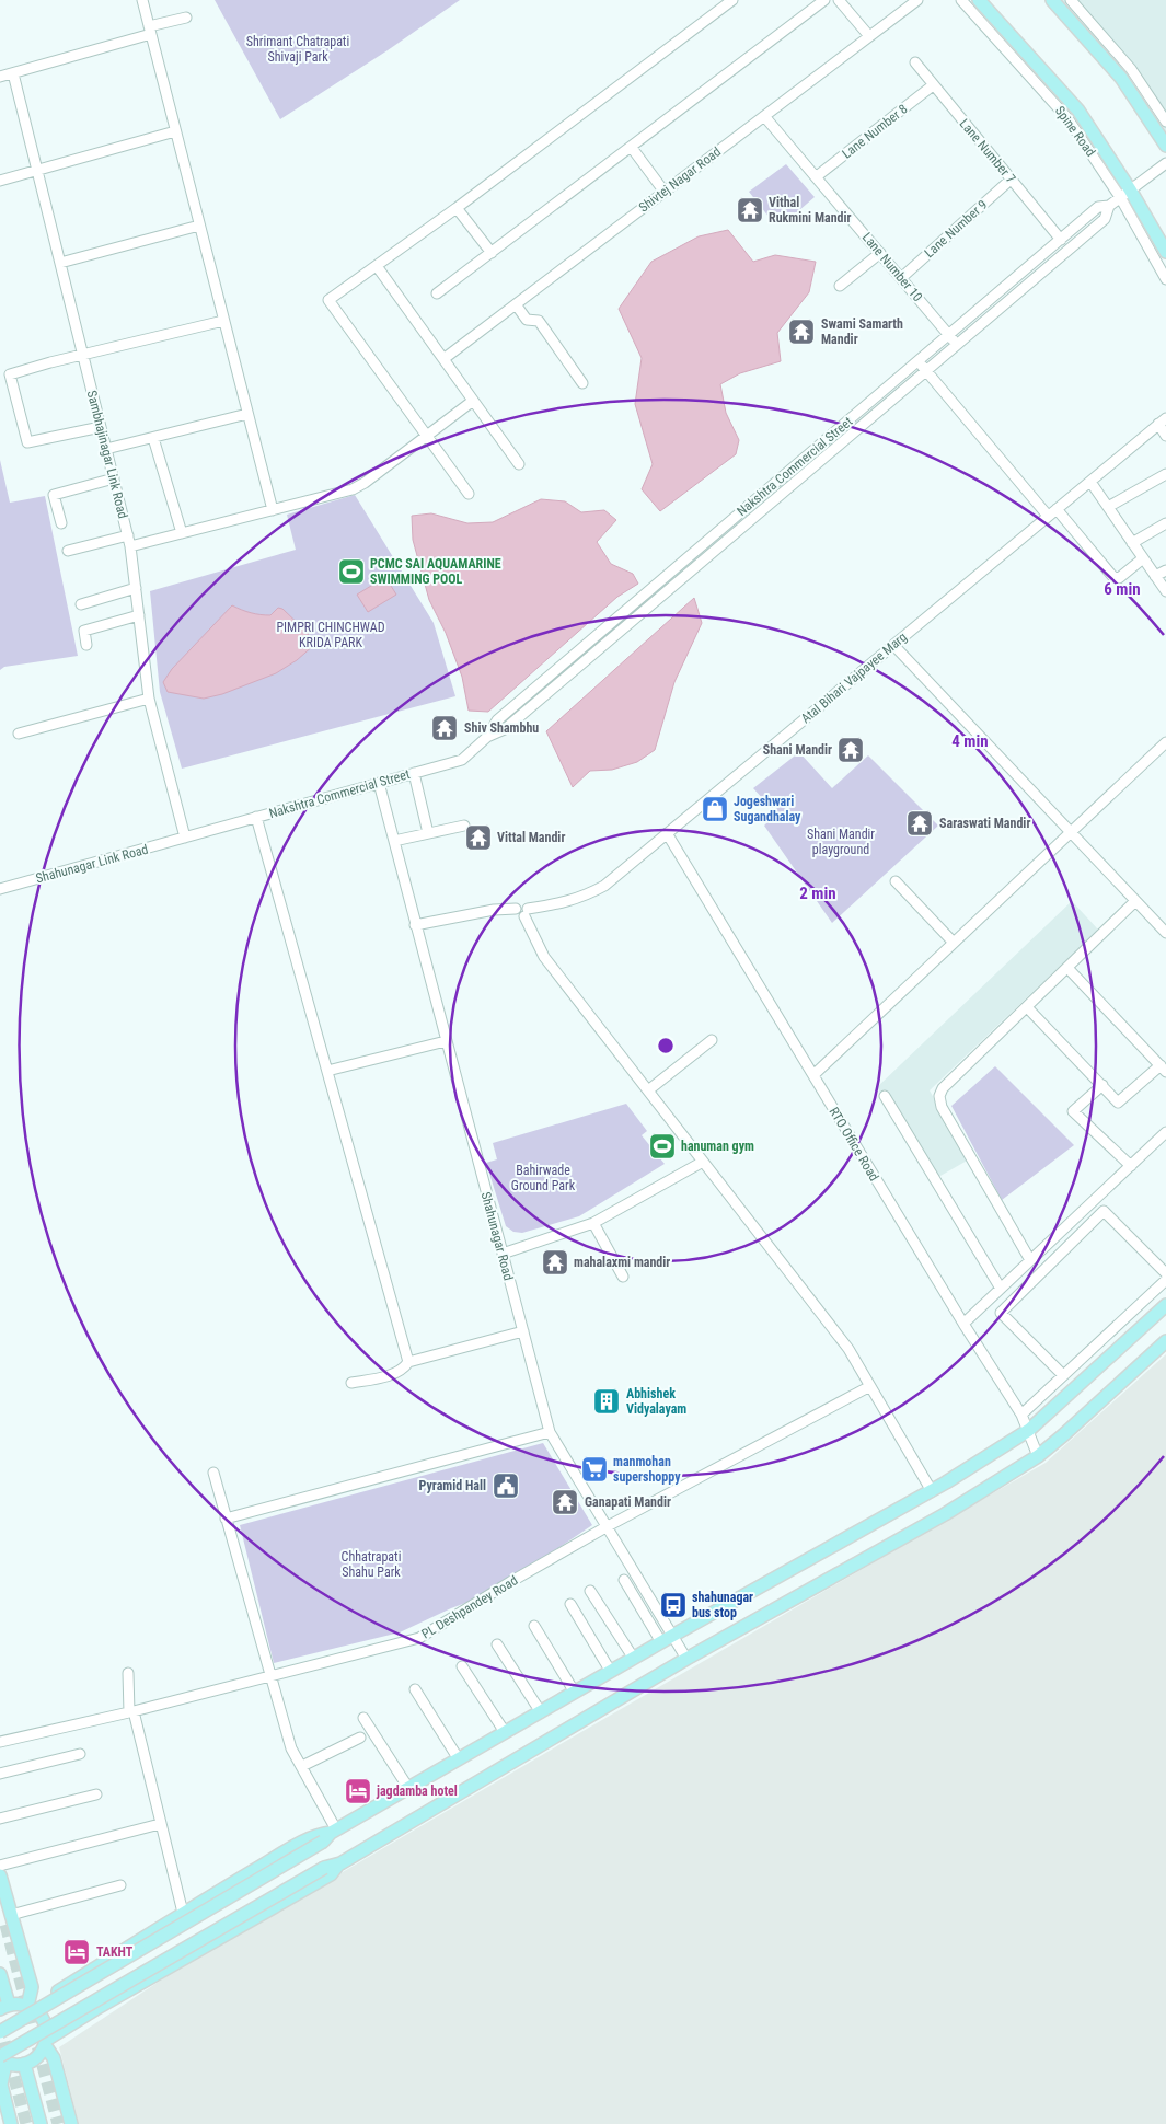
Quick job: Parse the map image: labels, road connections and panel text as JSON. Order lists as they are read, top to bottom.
{
  "streets": {
    "main road": ["Spine Road"],
    "street": [
      "Lane Number 8",
      "Lane Number 7",
      "Shivtej Nagar Road",
      "Lane Number 9",
      "Lane Number 10",
      "Sambhajinagar Link Road",
      "Nakshtra Commercial Street",
      "Atal Bihari Vajpayee Marg",
      "Shahunagar Link Road",
      "RTO Office Road",
      "Shahunagar Road",
      "PL Deshpandey Road"
    ]
  },
  "crossings": [
    ["Lane Number 8", "Lane Number 7"],
    ["Lane Number 8", "Lane Number 10"],
    ["Spine Road", "Nakshtra Commercial Street"],
    ["Lane Number 7", "Lane Number 9"],
    ["Lane Number 7", "Nakshtra Commercial Street"],
    ["Shivtej Nagar Road", "Lane Number 10"],
    ["Lane Number 9", "Lane Number 10"],
    ["Lane Number 10", "Nakshtra Commercial Street"],
    ["Sambhajinagar Link Road", "Nakshtra Commercial Street"],
    ["Sambhajinagar Link Road", "Shahunagar Link Road"],
    ["Nakshtra Commercial Street", "Shahunagar Link Road"],
    ["Nakshtra Commercial Street", "Shahunagar Road"],
    ["Atal Bihari Vajpayee Marg", "RTO Office Road"],
    ["Shahunagar Road", "PL Deshpandey Road"]
  ],
  "parks": [
    "Shrimant Chatrapati Shivaji Park",
    "PIMPRI CHINCHWAD KRIDA PARK",
    "Shani Mandir playground",
    "Bahirwade Ground Park",
    "Chhatrapati Shahu Park"
  ],
  "places": {
    "temple": [
      "Vithal Rukmini Mandir",
      "Swami Samarth Mandir",
      "Shiv Shambhu",
      "Shani Mandir",
      "Saraswati Mandir",
      "Vittal Mandir",
      "mahalaxmi mandir",
      "Ganapati Mandir"
    ],
    "sports": ["PCMC SAI AQUAMARINE SWIMMING POOL", "hanuman gym"],
    "shop": ["Jogeshwari Sugandhalay"],
    "building": ["Abhishek Vidyalayam"],
    "supermarket": ["manmohan supershoppy"],
    "public building": ["Pyramid Hall"],
    "bus stop": ["shahunagar bus stop"],
    "hotel": ["jagdamba hotel", "TAKHT"]
  },
  "rings": ["6 min", "4 min", "2 min"]
}
